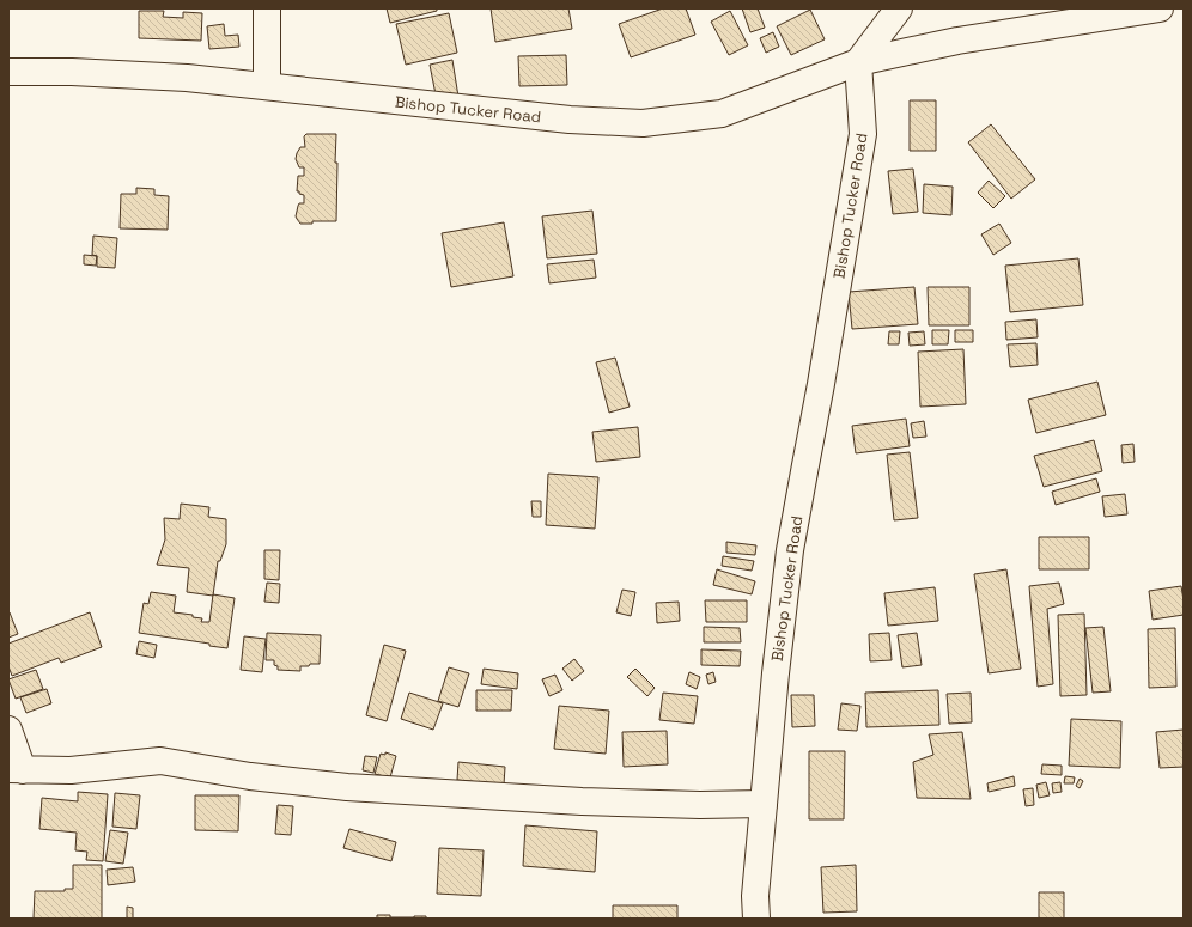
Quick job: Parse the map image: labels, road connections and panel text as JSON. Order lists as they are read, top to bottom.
{
  "streets": {
    "main road": ["Bishop Tucker Road"]
  }
}
